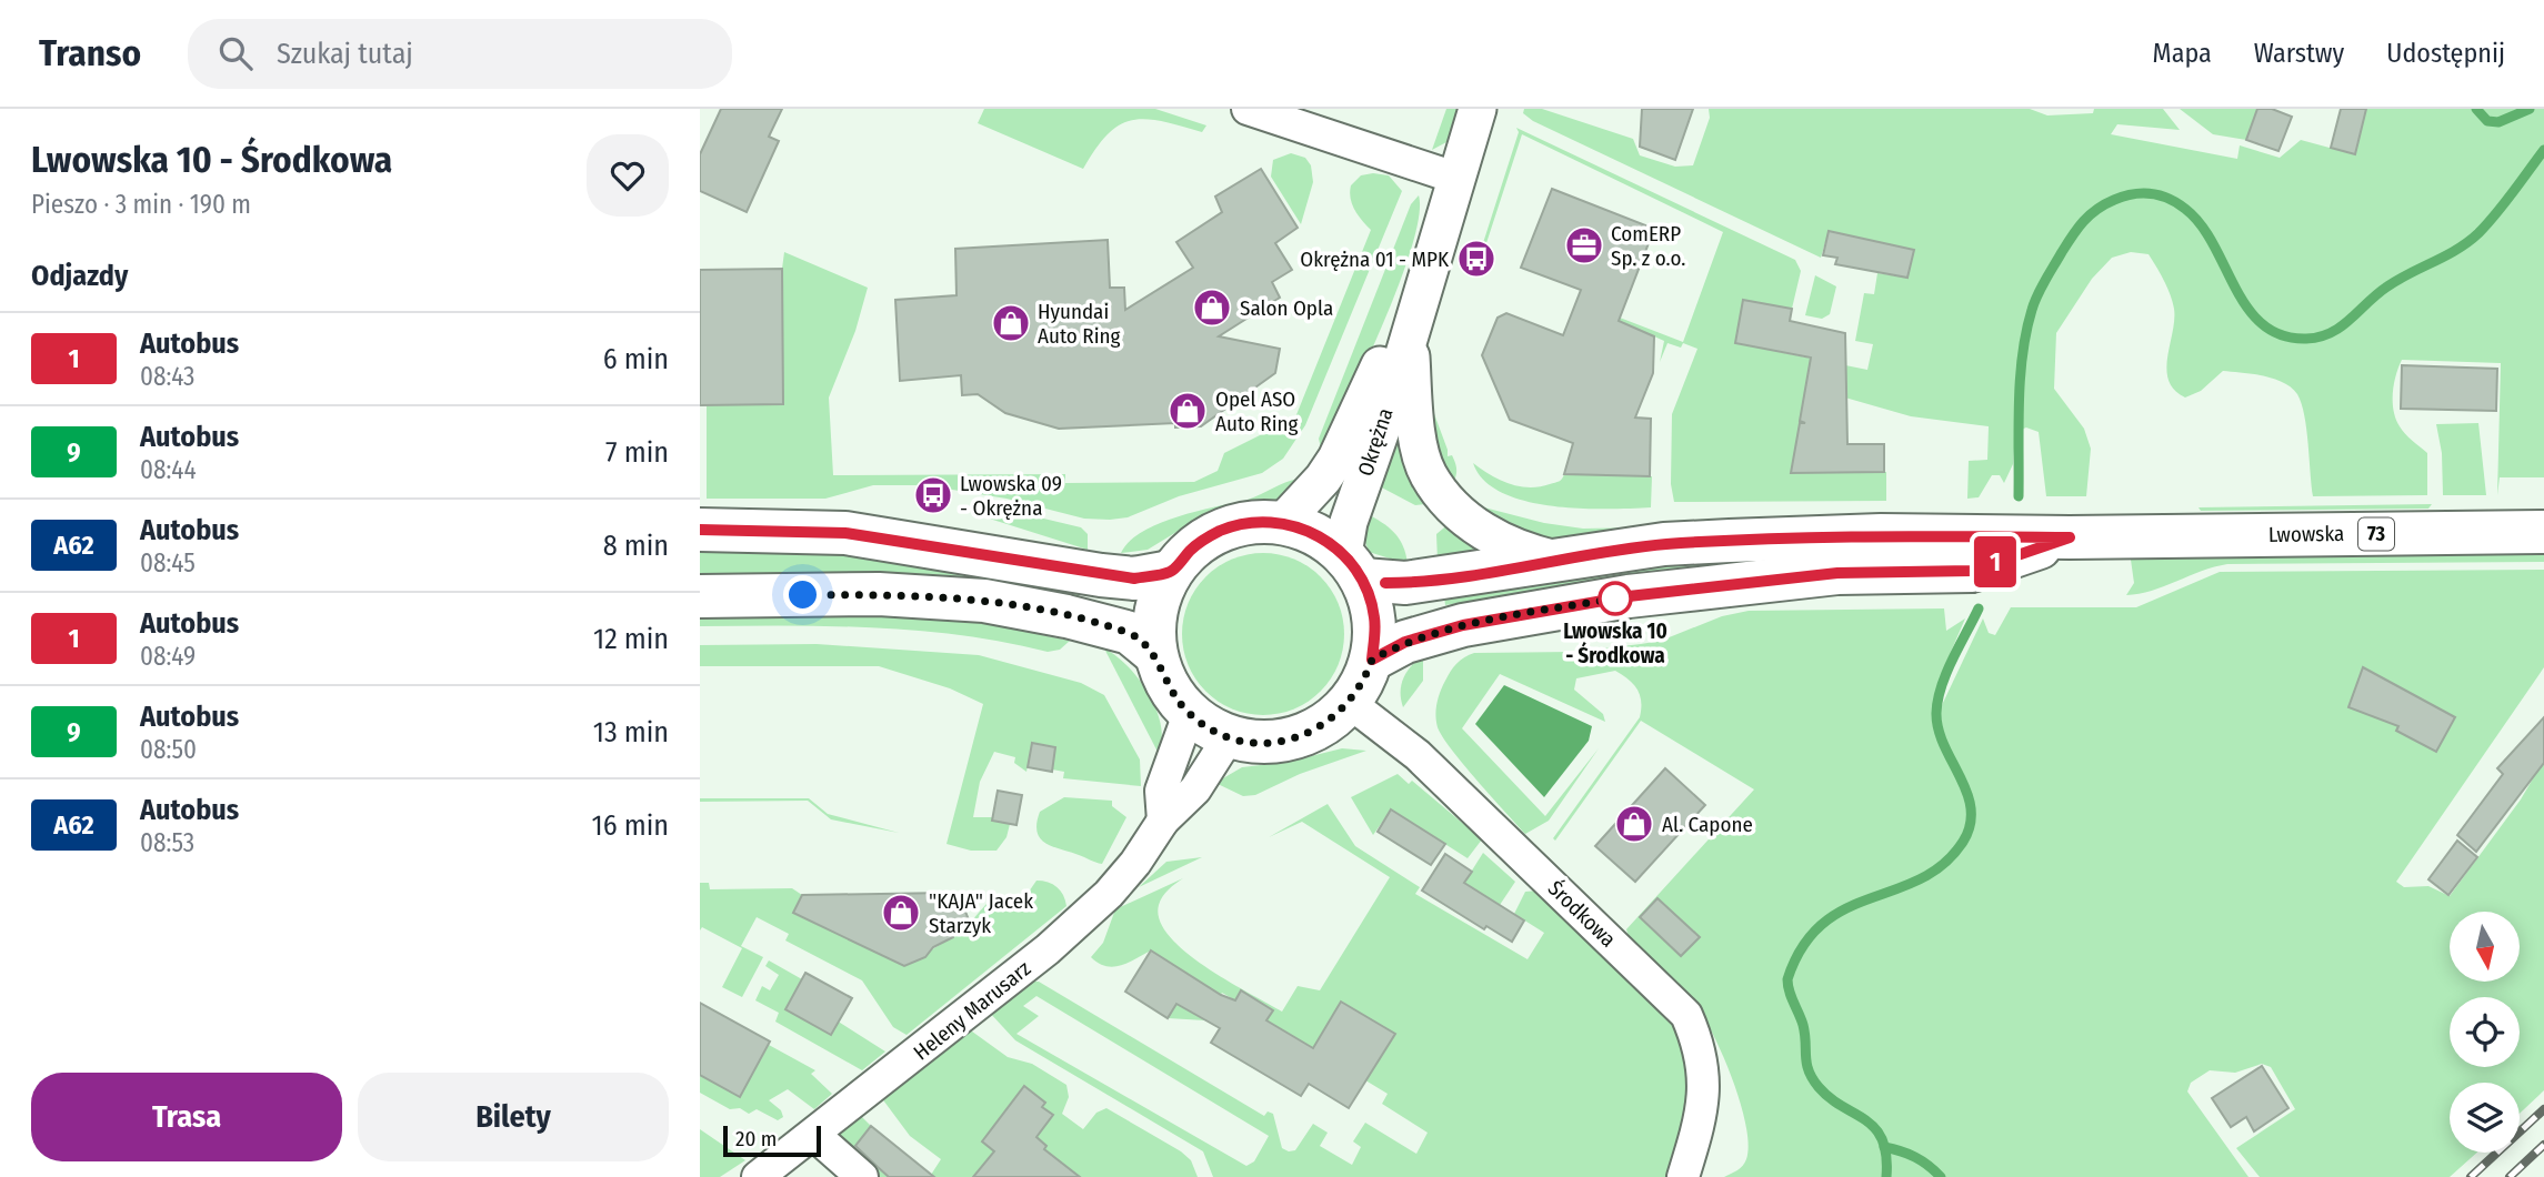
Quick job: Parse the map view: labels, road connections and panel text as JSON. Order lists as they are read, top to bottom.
{
  "streets": {
    "main road": ["Lwowska", "73"],
    "street": ["Okrężna", "Środkowa", "Heleny Marusarz"]
  },
  "crossings": [
    ["Okrężna", "Lwowska"],
    ["Okrężna", "73"],
    ["Okrężna", "Środkowa"],
    ["Okrężna", "Heleny Marusarz"],
    ["Lwowska", "73"],
    ["Lwowska", "Środkowa"],
    ["Lwowska", "Heleny Marusarz"],
    ["73", "Środkowa"],
    ["73", "Heleny Marusarz"],
    ["Środkowa", "Heleny Marusarz"]
  ],
  "places": {
    "office": ["ComERP Sp. z o.o."],
    "bus stop": ["Okrężna 01 - MPK", "Lwowska 09 - Okrężna"],
    "shop": [
      "Salon Opla",
      "Hyundai Auto Ring",
      "Opel ASO Auto Ring",
      "Al. Capone",
      "\"KAJA\" Jacek Starzyk"
    ],
    "other": ["Lwowska 10 - Środkowa"]
  },
  "lines": ["bus line 1"],
  "scale_bar": "20 m",
  "north": "bottom",
  "page": {
    "header": "Transo",
    "search": "Szukaj tutaj",
    "nav": ["Mapa", "Warstwy", "Udostępnij"],
    "heading": [
      ["Lwowska 10 - Środkowa", "Pieszo · 3 min · 190 m"],
      "Odjazdy"
    ],
    "on_map": "1",
    "list": [
      {
        "mark": "1",
        "name": "Autobus",
        "note": "08:43",
        "value": "6 min"
      },
      {
        "mark": "9",
        "name": "Autobus",
        "note": "08:44",
        "value": "7 min"
      },
      {
        "mark": "A62",
        "name": "Autobus",
        "note": "08:45",
        "value": "8 min"
      },
      {
        "mark": "1",
        "name": "Autobus",
        "note": "08:49",
        "value": "12 min"
      },
      {
        "mark": "9",
        "name": "Autobus",
        "note": "08:50",
        "value": "13 min"
      },
      {
        "mark": "A62",
        "name": "Autobus",
        "note": "08:53",
        "value": "16 min"
      }
    ],
    "buttons": ["Trasa", "Bilety"],
    "scale": "20 m"
  }
}
